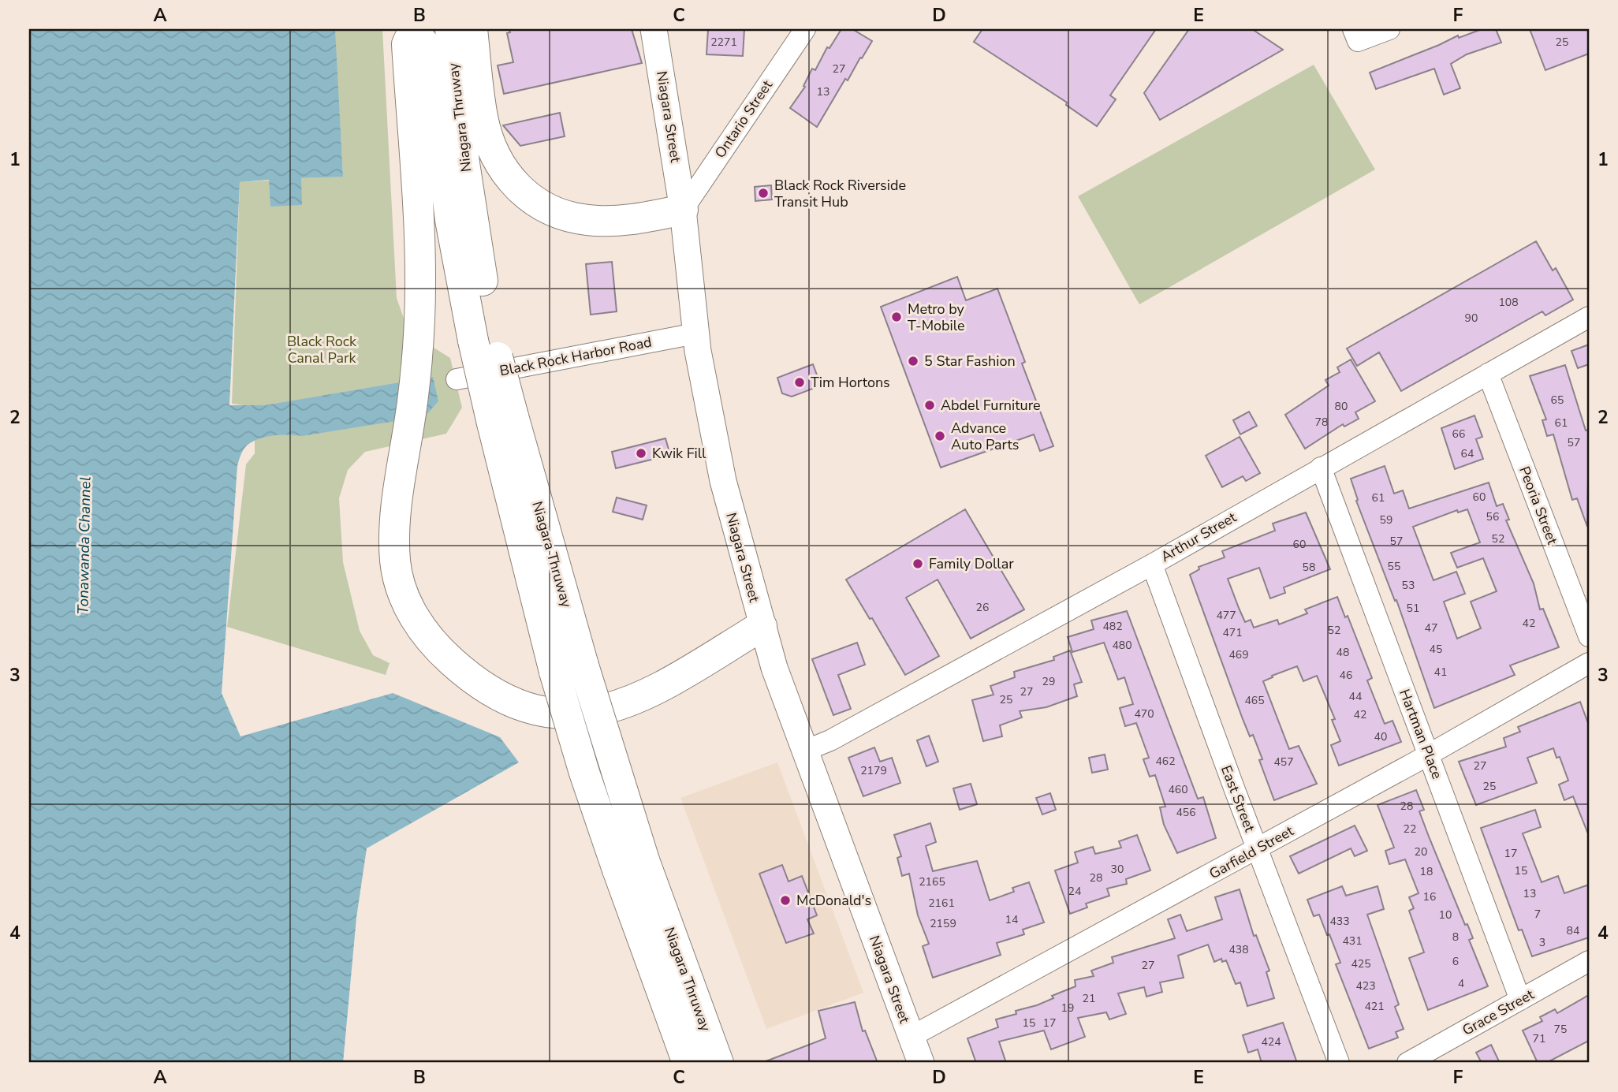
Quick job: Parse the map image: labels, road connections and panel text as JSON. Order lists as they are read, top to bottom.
{
  "streets": {
    "highway": ["Niagara Thruway"],
    "main road": ["Niagara Street"],
    "street": [
      "Ontario Street",
      "Black Rock Harbor Road",
      "Peoria Street",
      "Arthur Street",
      "Hartman Place",
      "East Street",
      "Garfield Street",
      "Grace Street"
    ]
  },
  "crossings": [
    ["Niagara Street", "Ontario Street"],
    ["Niagara Street", "Black Rock Harbor Road"],
    ["Niagara Street", "Arthur Street"],
    ["Niagara Street", "Garfield Street"],
    ["Peoria Street", "Arthur Street"],
    ["Arthur Street", "Hartman Place"],
    ["Arthur Street", "East Street"],
    ["Hartman Place", "Garfield Street"],
    ["Hartman Place", "Grace Street"],
    ["East Street", "Garfield Street"]
  ],
  "water": ["Tonawanda Channel"],
  "parks": ["Black Rock Canal Park"],
  "places": [
    "Black Rock Riverside Transit Hub",
    "Metro by T-Mobile",
    "5 Star Fashion",
    "Tim Hortons",
    "Abdel Furniture",
    "Advance Auto Parts",
    "Kwik Fill",
    "Family Dollar",
    "McDonald's"
  ],
  "house_numbers": [
    "2271",
    "25",
    "27",
    "13",
    "108",
    "90",
    "65",
    "80",
    "78",
    "61",
    "66",
    "57",
    "64",
    "60",
    "61",
    "56",
    "59",
    "52",
    "57",
    "60",
    "55",
    "58",
    "53",
    "26",
    "51",
    "477",
    "42",
    "482",
    "47",
    "52",
    "471",
    "480",
    "45",
    "48",
    "469",
    "41",
    "46",
    "29",
    "27",
    "44",
    "25",
    "465",
    "470",
    "42",
    "40",
    "462",
    "457",
    "27",
    "2179",
    "25",
    "460",
    "28",
    "456",
    "22",
    "20",
    "17",
    "30",
    "15",
    "18",
    "28",
    "2165",
    "24",
    "13",
    "16",
    "2161",
    "7",
    "10",
    "14",
    "433",
    "2159",
    "84",
    "8",
    "431",
    "3",
    "438",
    "6",
    "425",
    "27",
    "4",
    "423",
    "21",
    "421",
    "19",
    "15",
    "17",
    "75",
    "71",
    "424"
  ],
  "grid": {
    "columns": [
      "A",
      "B",
      "C",
      "D",
      "E",
      "F"
    ],
    "rows": [
      "1",
      "2",
      "3",
      "4"
    ]
  }
}
